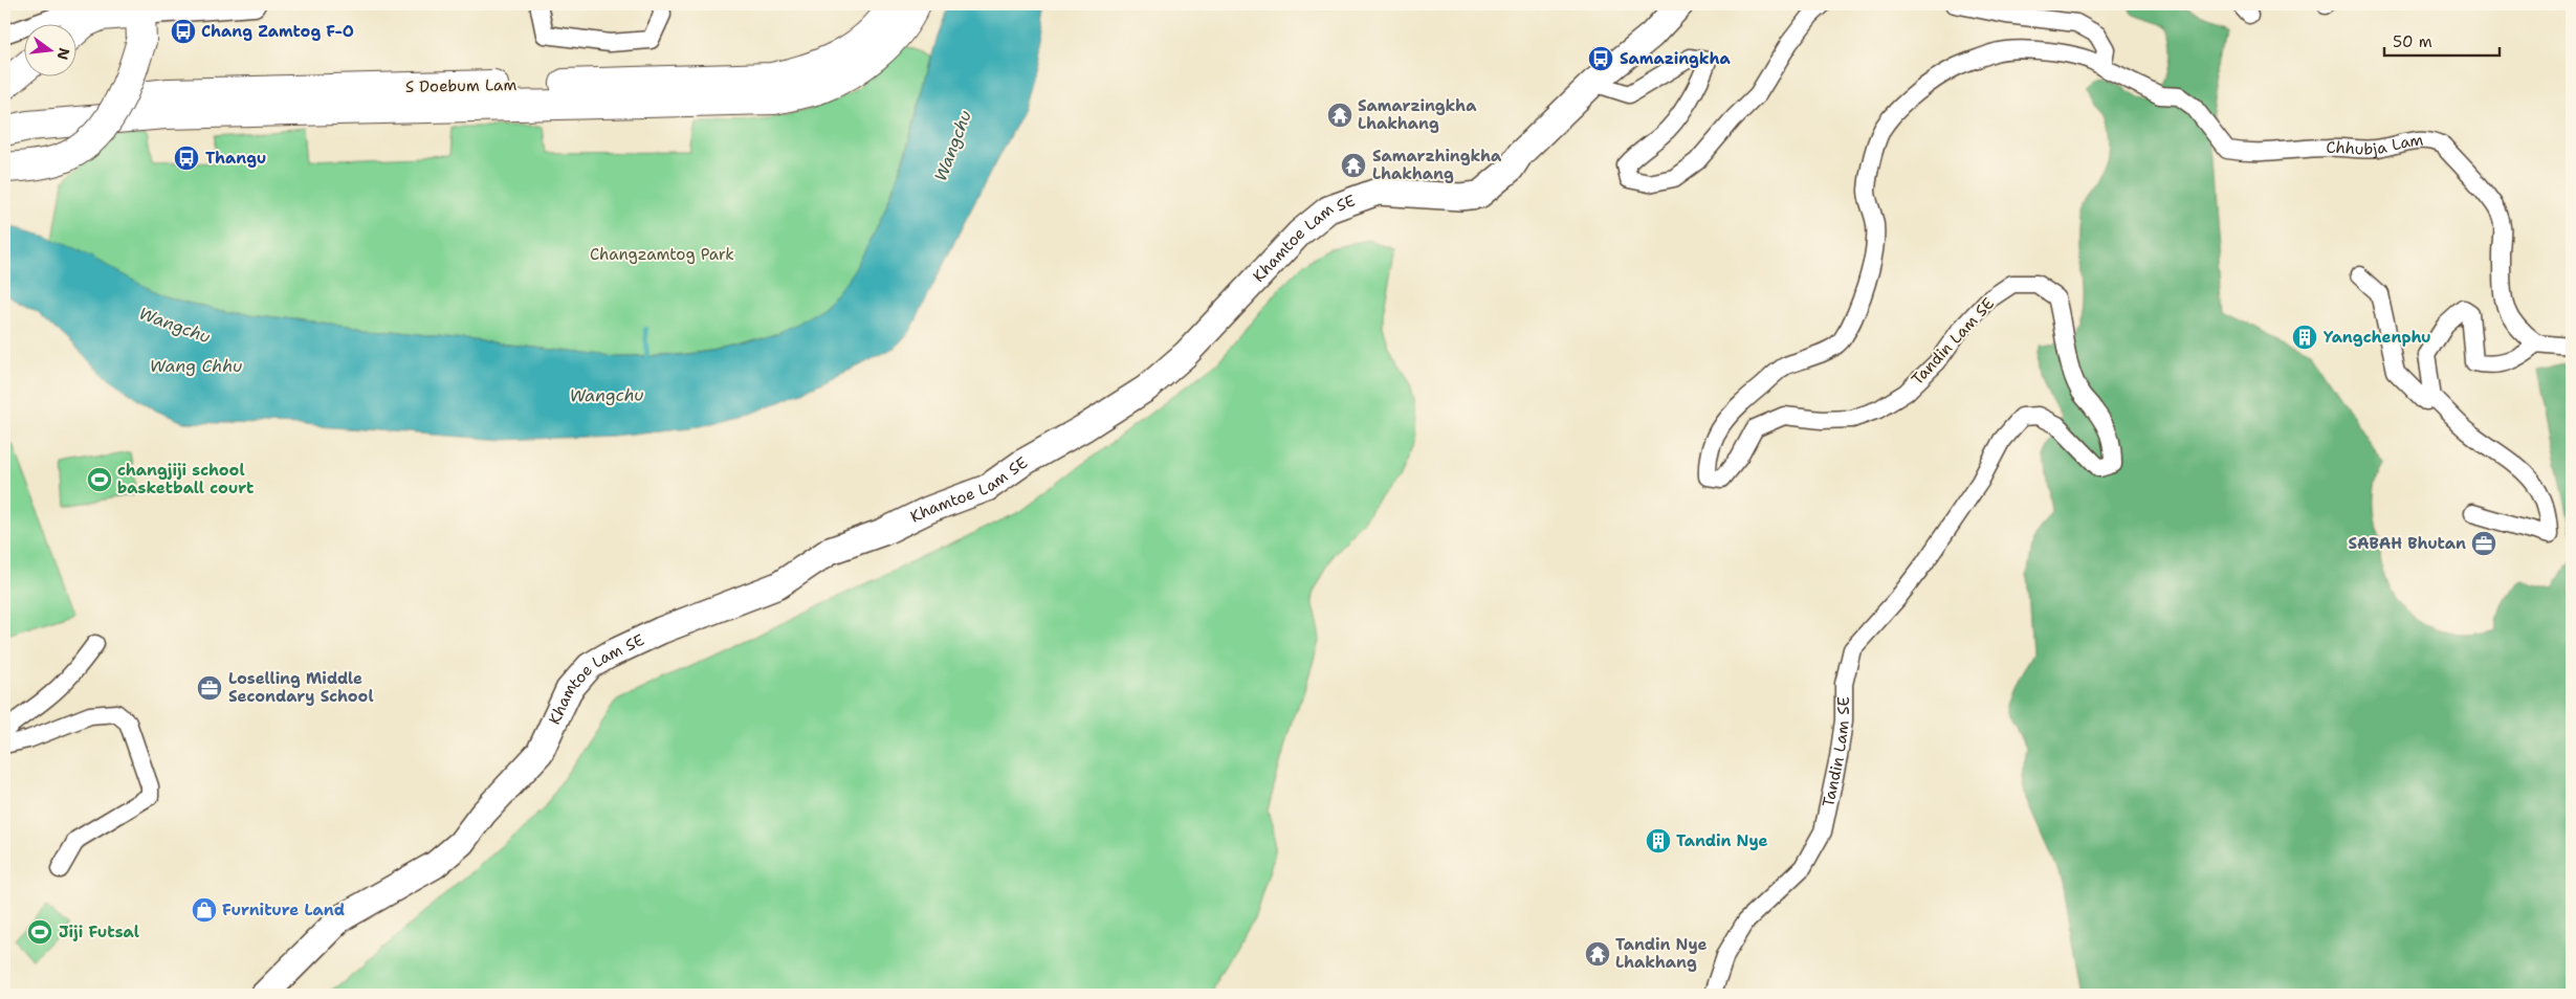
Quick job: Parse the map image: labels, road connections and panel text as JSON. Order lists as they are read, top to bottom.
{
  "streets": {
    "highway": ["S Doebum Lam"],
    "main road": ["Khamtoe Lam SE"],
    "street": ["Chhubja Lam", "Tandin Lam SE"]
  },
  "crossings": [
    ["Chhubja Lam", "Tandin Lam SE"]
  ],
  "water": ["Wangchu", "Wang Chhu"],
  "parks": ["Changzamtog Park"],
  "places": {
    "bus stop": ["Chang Zamtog F-O", "Samazingkha", "Thangu"],
    "temple": ["Samarzingkha Lhakhang", "Samarzhingkha Lhakhang", "Tandin Nye Lhakhang"],
    "building": ["Yangchenphu", "Tandin Nye"],
    "sports": ["changjiji school basketball court", "Jiji Futsal"],
    "office": ["SABAH Bhutan", "Loselling Middle Secondary School"],
    "shop": ["Furniture Land"]
  },
  "scale_bar": "50 m",
  "north": "right"
}
